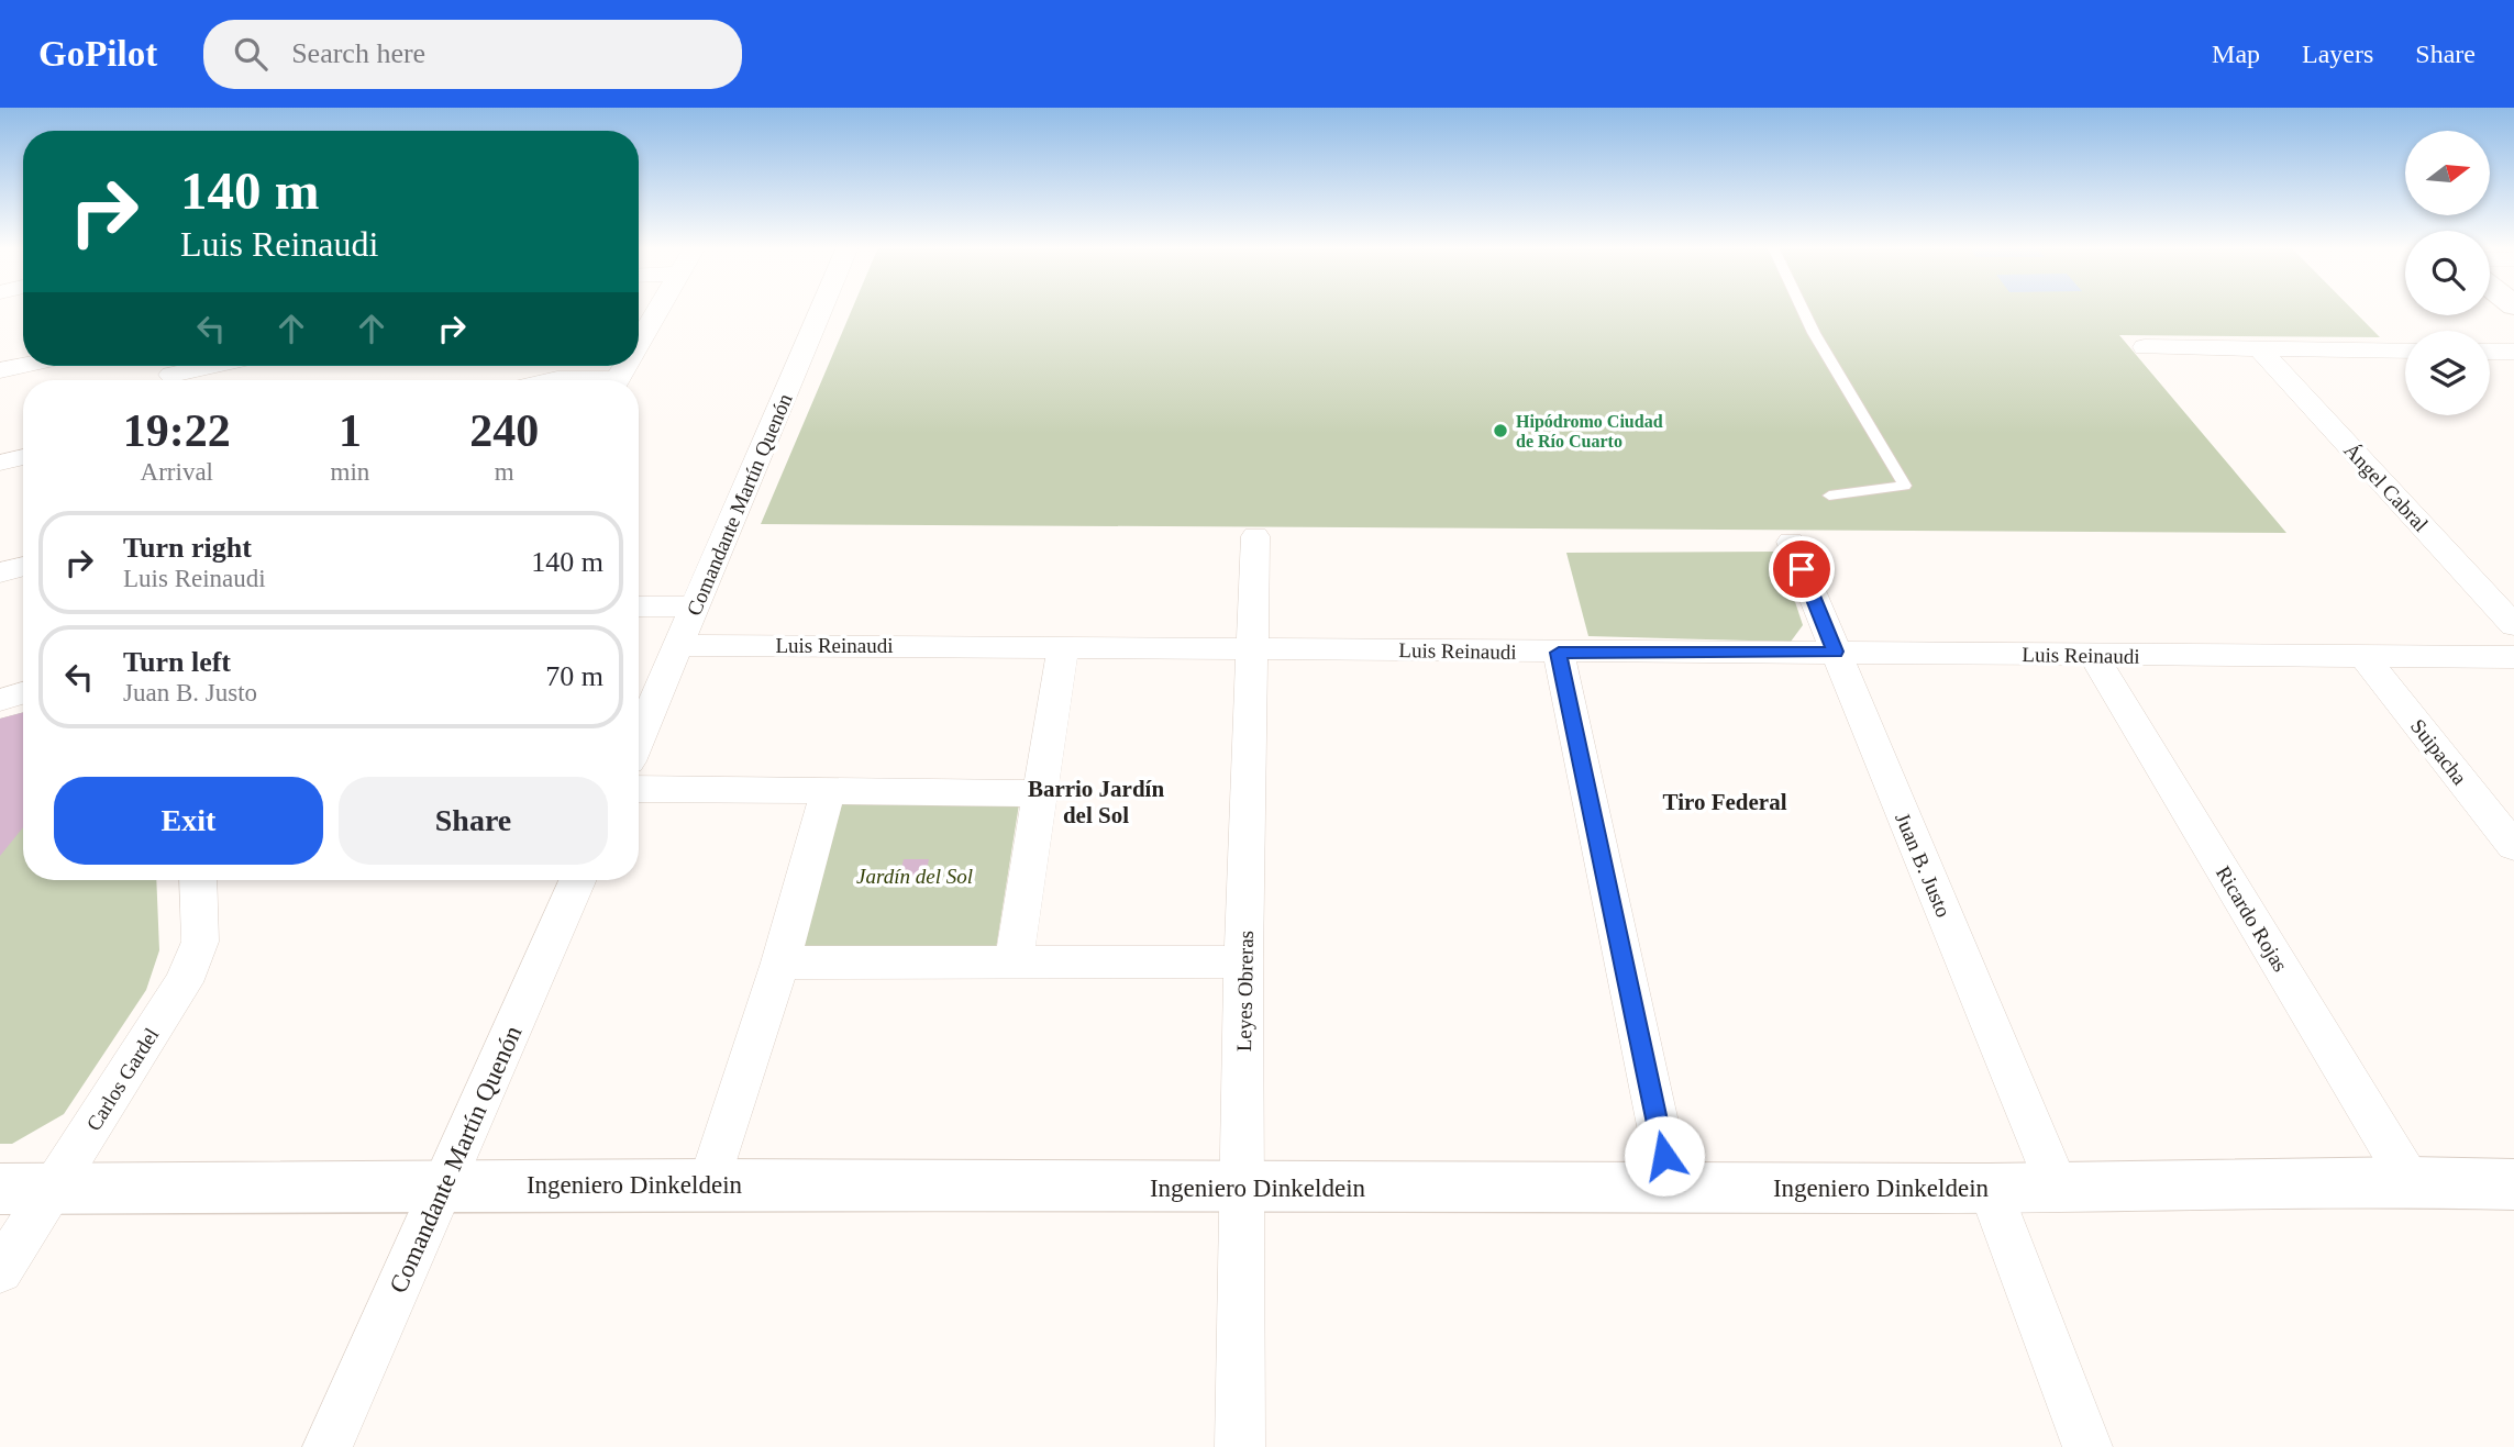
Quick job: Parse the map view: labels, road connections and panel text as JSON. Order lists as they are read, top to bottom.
{
  "streets": {
    "main road": ["Ingeniero Dinkeldein"],
    "street": [
      "Ángel Cabral",
      "Comandante Martín Quenón",
      "Luis Reinaudi",
      "Suipacha",
      "Juan B. Justo",
      "Ricardo Rojas",
      "Leyes Obreras",
      "Carlos Gardel"
    ]
  },
  "crossings": [
    ["Comandante Martín Quenón", "Luis Reinaudi"],
    ["Comandante Martín Quenón", "Ingeniero Dinkeldein"],
    ["Luis Reinaudi", "Suipacha"],
    ["Luis Reinaudi", "Juan B. Justo"],
    ["Luis Reinaudi", "Ricardo Rojas"],
    ["Luis Reinaudi", "Leyes Obreras"],
    ["Juan B. Justo", "Ingeniero Dinkeldein"],
    ["Ricardo Rojas", "Ingeniero Dinkeldein"],
    ["Leyes Obreras", "Ingeniero Dinkeldein"],
    ["Carlos Gardel", "Ingeniero Dinkeldein"]
  ],
  "districts": ["Barrio Jardín del Sol", "Tiro Federal"],
  "parks": ["Jardín del Sol"],
  "places": ["Hipódromo Ciudad de Río Cuarto"],
  "north": "right",
  "page": {
    "header": "GoPilot",
    "search": "Search here",
    "nav": ["Map", "Layers", "Share"],
    "turn": ["140 m", "Luis Reinaudi"],
    "eta": [
      "19:22",
      "Arrival",
      "1",
      "min",
      "240",
      "m"
    ],
    "list": [
      {
        "name": "Turn right",
        "note": "Luis Reinaudi",
        "value": "140 m"
      },
      {
        "name": "Turn left",
        "note": "Juan B. Justo",
        "value": "70 m"
      }
    ],
    "buttons": ["Exit", "Share"]
  }
}
